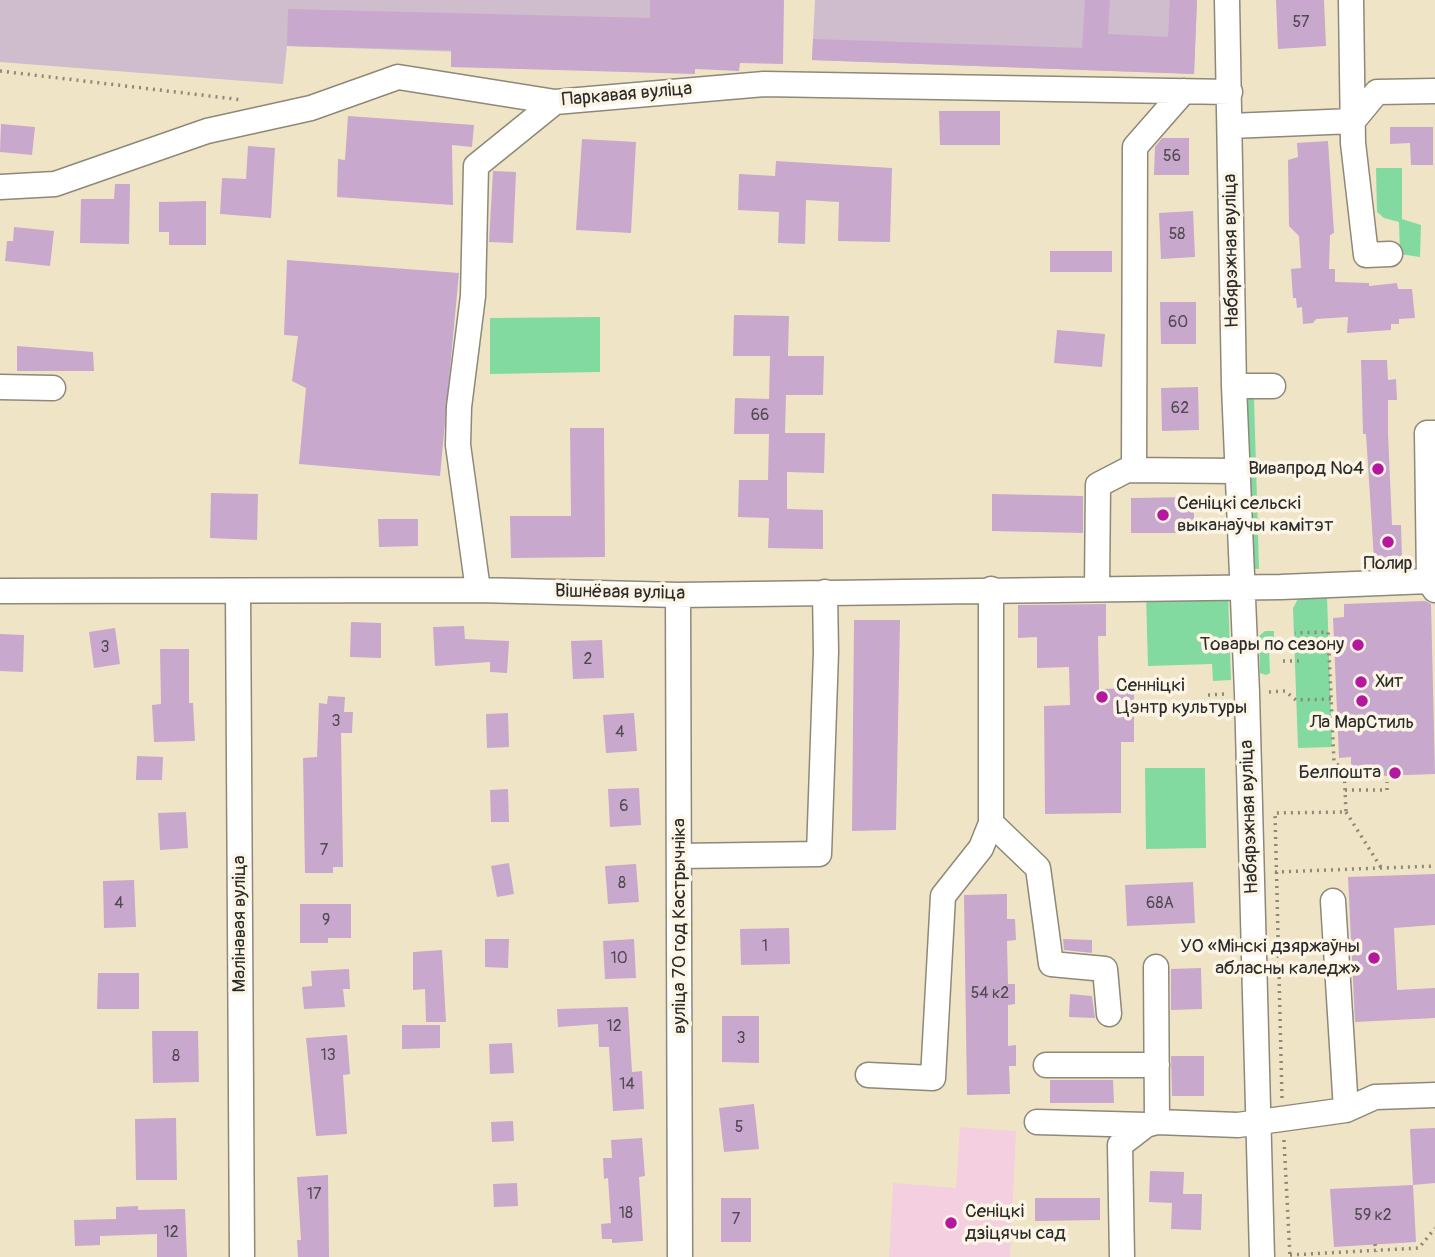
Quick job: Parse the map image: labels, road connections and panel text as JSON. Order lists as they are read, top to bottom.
{
  "streets": {
    "street": [
      "Паркавая вуліца",
      "Набярэжная вуліца",
      "Вішнёвая вуліца",
      "Малінавая вуліца",
      "вуліца 70 год Кастрычніка"
    ]
  },
  "crossings": [
    ["Паркавая вуліца", "Набярэжная вуліца"],
    ["Набярэжная вуліца", "Вішнёвая вуліца"],
    ["Вішнёвая вуліца", "Малінавая вуліца"],
    ["Вішнёвая вуліца", "вуліца 70 год Кастрычніка"]
  ],
  "places": [
    "Вивапрод №4",
    "Сеніцкі сельскі выканаўчы камітэт",
    "Полир",
    "Товары по сезону",
    "Хит",
    "Сенніцкі Цэнтр культуры",
    "Ла МарСтиль",
    "Белпошта",
    "УО «Мінскі дзяржаўны абласны каледж»",
    "Сеніцкі дзіцячы сад"
  ],
  "house_numbers": [
    "57",
    "56",
    "58",
    "60",
    "62",
    "66",
    "3",
    "2",
    "3",
    "4",
    "6",
    "7",
    "8",
    "4",
    "68А",
    "9",
    "1",
    "10",
    "54 к2",
    "12",
    "3",
    "13",
    "8",
    "14",
    "5",
    "17",
    "18",
    "59 к2",
    "7",
    "12"
  ]
}
